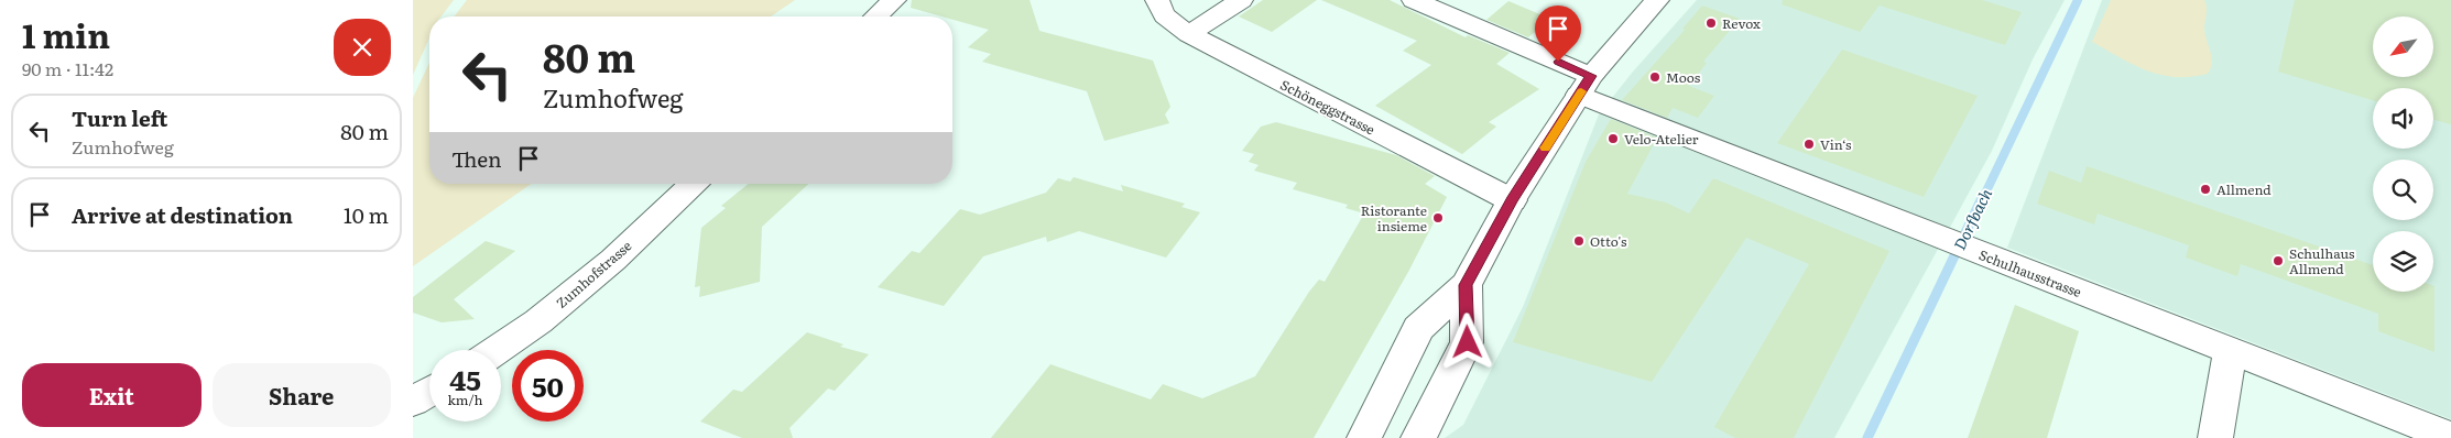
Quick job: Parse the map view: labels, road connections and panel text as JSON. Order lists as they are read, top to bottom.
{
  "streets": {
    "street": ["Schöneggstrasse", "Schulhausstrasse", "Zumhofstrasse"]
  },
  "water": ["Dorfbach"],
  "places": [
    "Revox",
    "Moos",
    "Velo-Atelier",
    "Vin‘s",
    "Allmend",
    "Ristorante insieme",
    "Otto's",
    "Schulhaus Allmend"
  ],
  "north": "bottom left",
  "page": {
    "heading": ["1 min", "90 m · 11:42"],
    "turn": ["80 m", "Zumhofweg"],
    "list": [
      {
        "name": "Turn left",
        "note": "Zumhofweg",
        "value": "80 m"
      },
      {
        "name": "Arrive at destination",
        "value": "10 m"
      }
    ],
    "then": "Then",
    "speed": "45 km/h",
    "limit": "50",
    "buttons": ["Exit", "Share"]
  }
}
